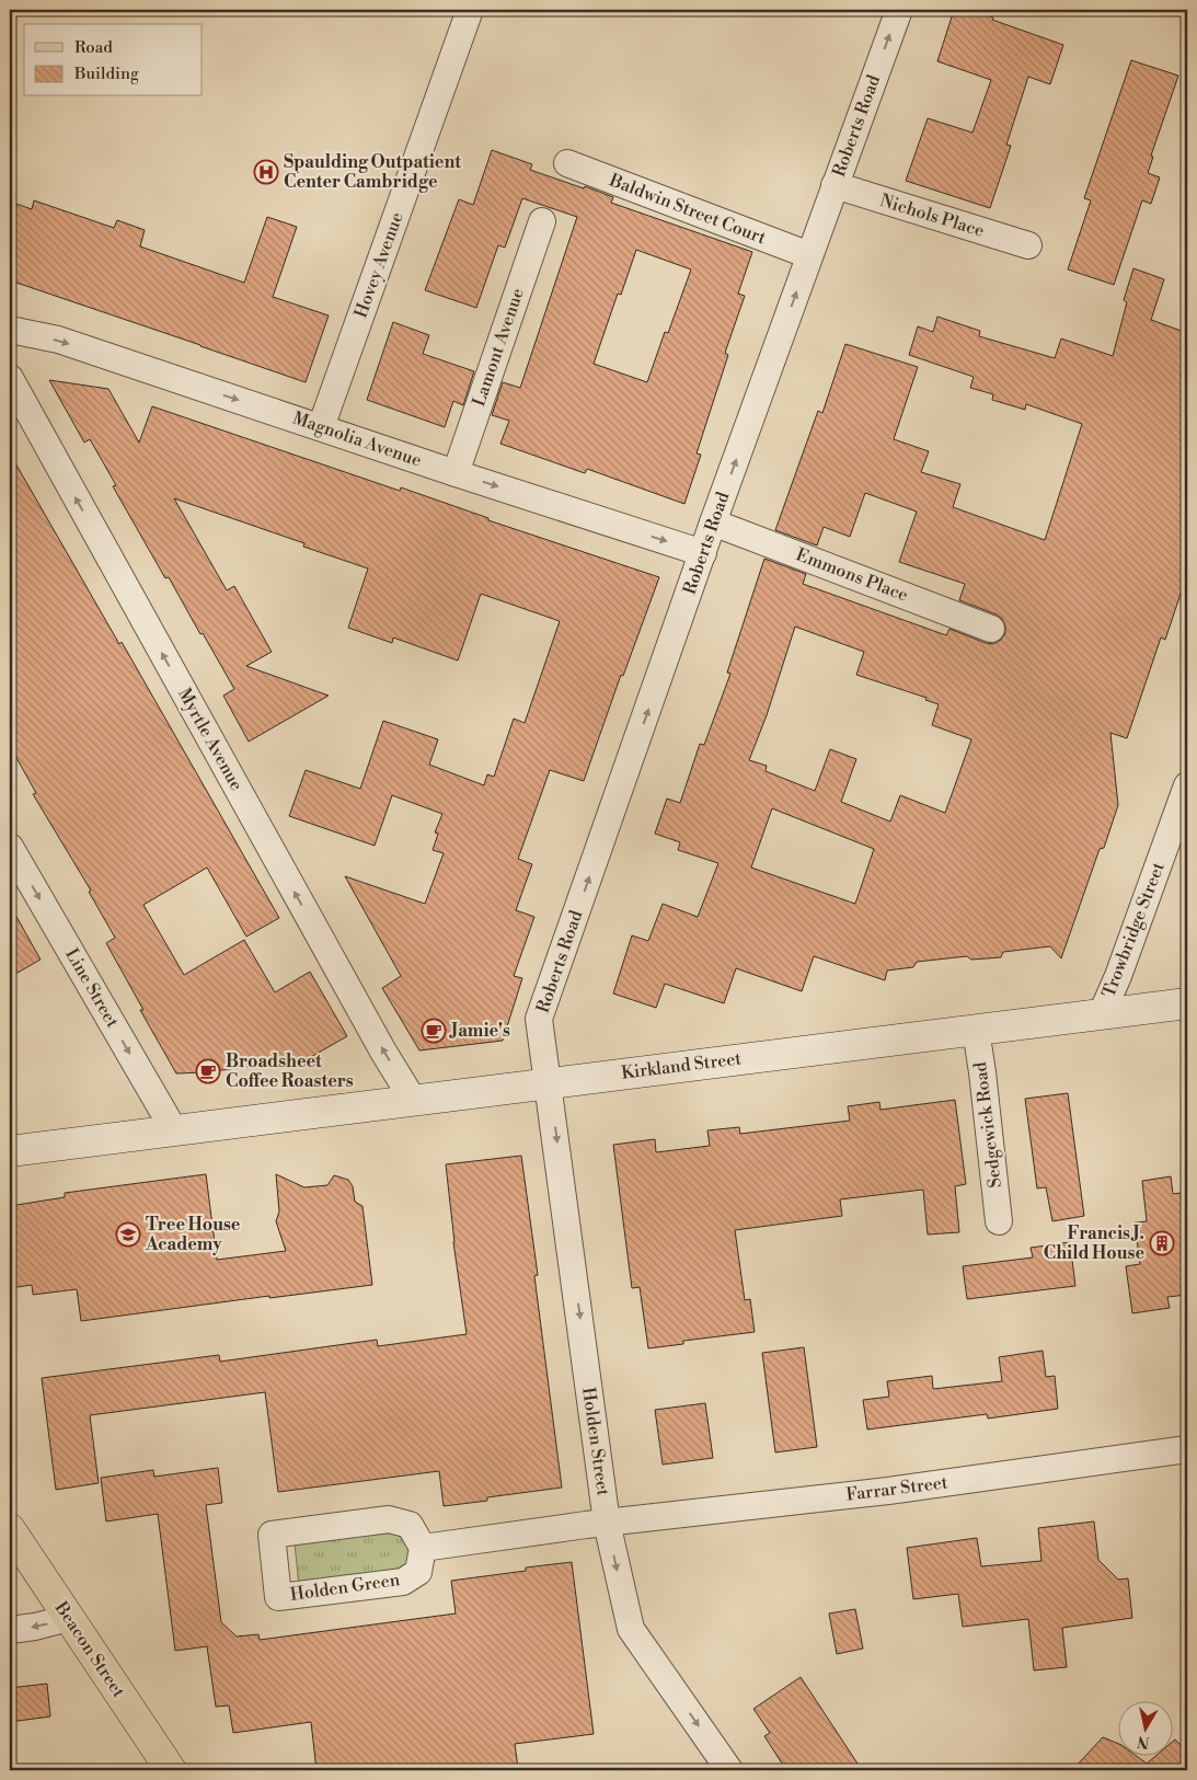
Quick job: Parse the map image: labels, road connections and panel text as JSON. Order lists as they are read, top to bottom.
{
  "streets": {
    "main road": ["Kirkland Street", "Beacon Street"],
    "street": [
      "Roberts Road",
      "Baldwin Street Court",
      "Nichols Place",
      "Hovey Avenue",
      "Lamont Avenue",
      "Magnolia Avenue",
      "Emmons Place",
      "Myrtle Avenue",
      "Trowbridge Street",
      "Line Street",
      "Sedgewick Road",
      "Holden Street",
      "Farrar Street",
      "Holden Green"
    ]
  },
  "crossings": [
    ["Roberts Road", "Baldwin Street Court"],
    ["Roberts Road", "Nichols Place"],
    ["Roberts Road", "Magnolia Avenue"],
    ["Roberts Road", "Emmons Place"],
    ["Roberts Road", "Kirkland Street"],
    ["Roberts Road", "Holden Street"],
    ["Hovey Avenue", "Magnolia Avenue"],
    ["Lamont Avenue", "Magnolia Avenue"],
    ["Myrtle Avenue", "Kirkland Street"],
    ["Trowbridge Street", "Kirkland Street"],
    ["Line Street", "Kirkland Street"],
    ["Kirkland Street", "Sedgewick Road"],
    ["Kirkland Street", "Holden Street"],
    ["Holden Street", "Farrar Street"]
  ],
  "one_way": [
    "Roberts Road",
    "Magnolia Avenue",
    "Myrtle Avenue",
    "Line Street",
    "Holden Street"
  ],
  "places": {
    "hospital": ["Spaulding Outpatient Center Cambridge"],
    "cafe": ["Jamie's", "Broadsheet Coffee Roasters"],
    "school or university": ["Tree House Academy"],
    "building": ["Francis J. Child House"]
  },
  "legend": ["Road", "Building"],
  "north": "bottom"
}
